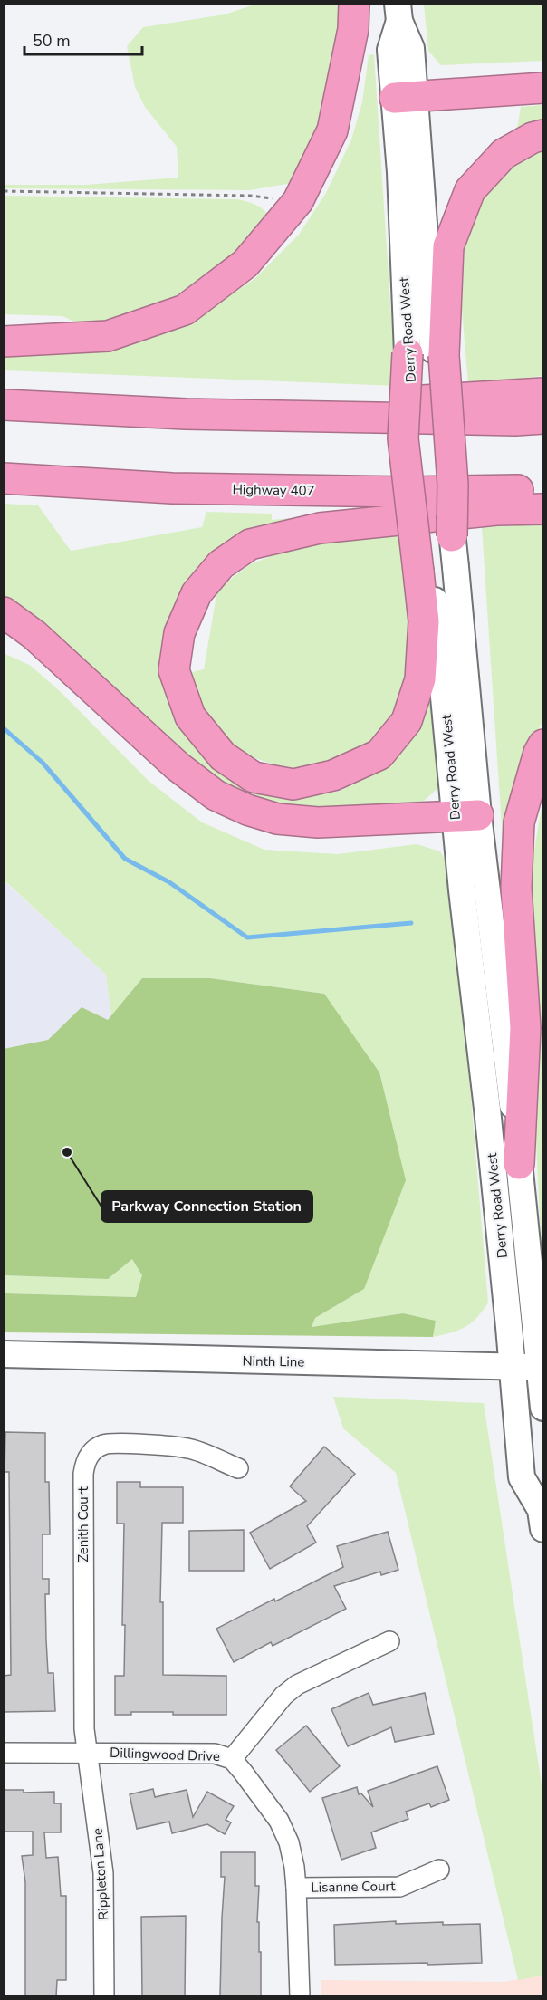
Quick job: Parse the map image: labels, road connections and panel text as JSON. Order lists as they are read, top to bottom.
{
  "streets": {
    "highway": ["Highway 407"],
    "main road": ["Derry Road West", "Ninth Line"],
    "street": [
      "Zenith Court",
      "Dillingwood Drive",
      "Rippleton Lane",
      "Lisanne Court"
    ]
  },
  "crossings": [
    ["Derry Road West", "Ninth Line"],
    ["Zenith Court", "Dillingwood Drive"],
    ["Zenith Court", "Rippleton Lane"],
    ["Dillingwood Drive", "Rippleton Lane"],
    ["Dillingwood Drive", "Lisanne Court"]
  ],
  "places": ["Parkway Connection Station"],
  "scale_bar": "50 m"
}
